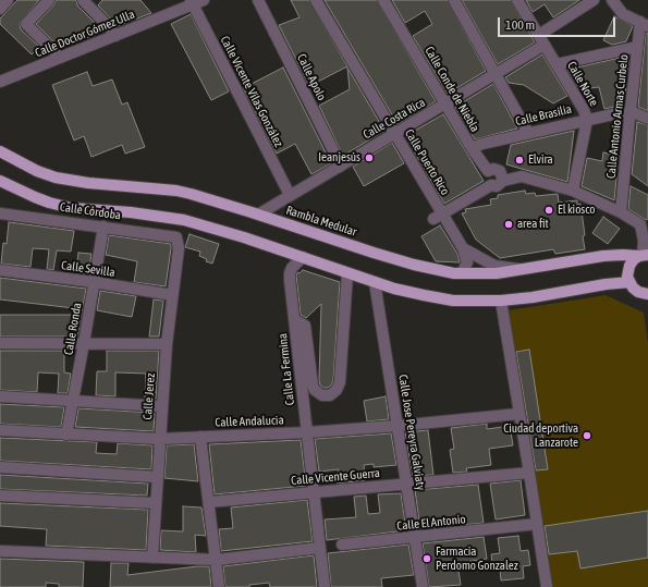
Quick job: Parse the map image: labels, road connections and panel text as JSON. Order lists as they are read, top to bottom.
{
  "streets": {
    "main road": ["Rambla Medular"],
    "street": [
      "Calle Doctor Gómez Ulla",
      "Calle Apolo",
      "Calle Norte",
      "Calle Conde de Niebla",
      "Calle Vicente Vilas González",
      "Calle Brasilia",
      "Calle Antonio Armas Curbelo",
      "Calle Costa Rica",
      "Calle Puerto Rico",
      "Calle Córdoba",
      "Calle Sevilla",
      "Calle Ronda",
      "Calle La Fermina",
      "Calle Jerez",
      "Calle Andalucia",
      "Calle Jose Pereyra Galviaty",
      "Calle Vicente Guerra",
      "Calle El Antonio"
    ]
  },
  "crossings": [
    ["Calle Doctor Gómez Ulla", "Calle Vicente Vilas González"],
    ["Calle Apolo", "Calle Costa Rica"],
    ["Calle Norte", "Calle Brasilia"],
    ["Calle Norte", "Calle Costa Rica"],
    ["Calle Conde de Niebla", "Calle Brasilia"],
    ["Calle Conde de Niebla", "Calle Costa Rica"],
    ["Calle Vicente Vilas González", "Calle Costa Rica"],
    ["Calle Brasilia", "Calle Antonio Armas Curbelo"],
    ["Calle Costa Rica", "Calle Puerto Rico"],
    ["Calle Costa Rica", "Rambla Medular"],
    ["Calle Puerto Rico", "Rambla Medular"],
    ["Calle Córdoba", "Calle Ronda"],
    ["Calle Córdoba", "Calle Jerez"],
    ["Calle Sevilla", "Calle Ronda"],
    ["Calle Sevilla", "Calle Jerez"],
    ["Calle Ronda", "Calle Andalucia"],
    ["Calle La Fermina", "Calle Andalucia"],
    ["Calle La Fermina", "Calle Vicente Guerra"],
    ["Calle Jerez", "Calle Andalucia"],
    ["Calle Andalucia", "Calle Jose Pereyra Galviaty"],
    ["Calle Jose Pereyra Galviaty", "Calle Vicente Guerra"],
    ["Calle Jose Pereyra Galviaty", "Calle El Antonio"]
  ],
  "places": [
    "Ieanjesús",
    "Elvira",
    "El kiosco",
    "area fit",
    "Ciudad deportiva Lanzarote",
    "Farmacia Perdomo Gonzalez"
  ],
  "scale_bar": "100 m"
}
